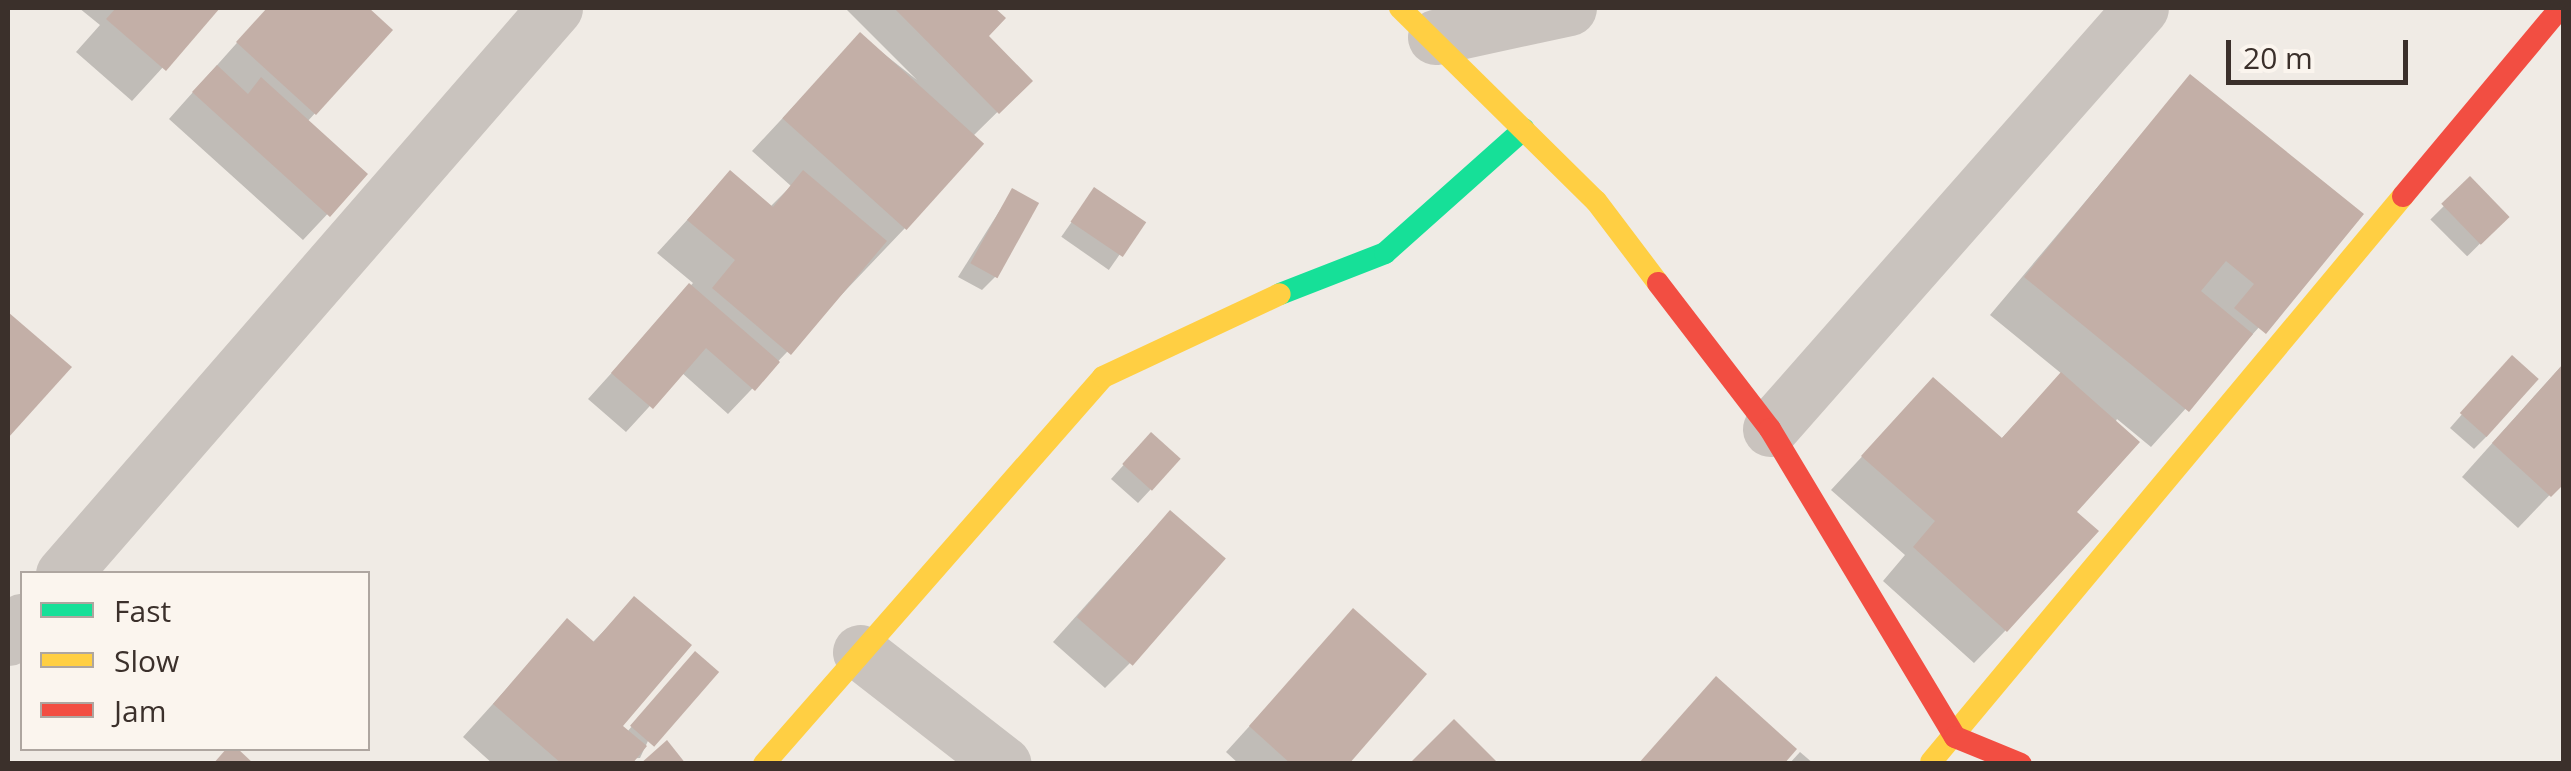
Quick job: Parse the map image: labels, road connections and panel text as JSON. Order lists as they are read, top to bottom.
{
  "legend": ["Fast", "Slow", "Jam"],
  "scale_bar": "20 m"
}
